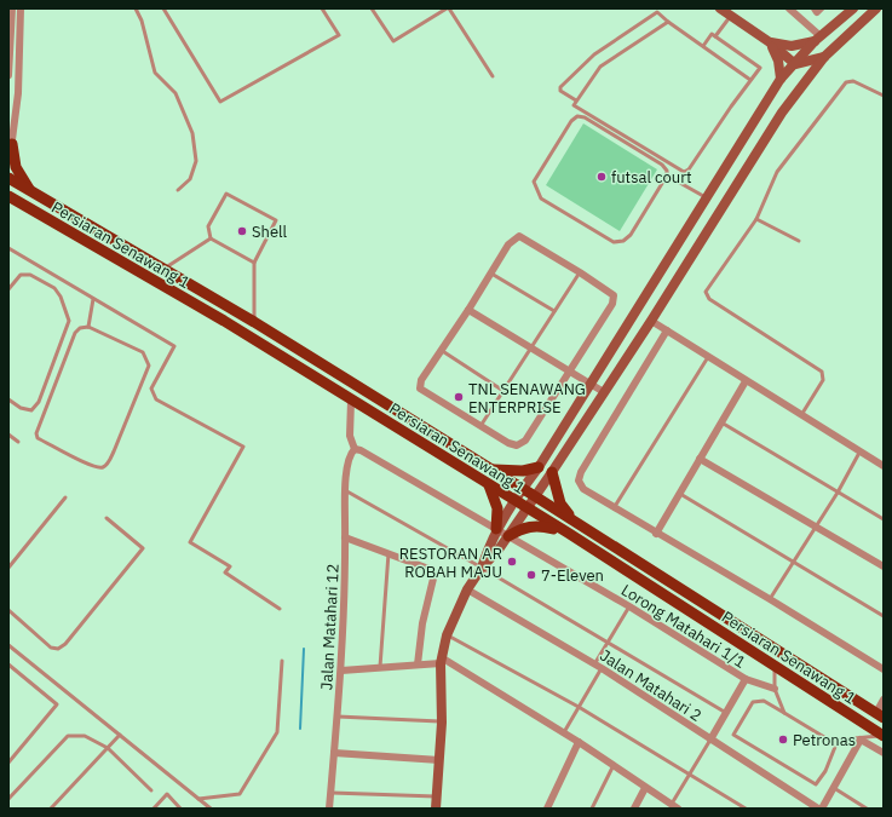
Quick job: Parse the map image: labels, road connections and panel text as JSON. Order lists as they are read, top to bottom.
{
  "streets": {
    "main road": ["Persiaran Senawang 1"],
    "street": ["Lorong Matahari 1/1", "Jalan Matahari 12", "Jalan Matahari 2"]
  },
  "crossings": [
    ["Lorong Matahari 1/1", "Jalan Matahari 12"]
  ],
  "places": [
    "futsal court",
    "Shell",
    "TNL SENAWANG ENTERPRISE",
    "RESTORAN AR ROBAH MAJU",
    "7-Eleven",
    "Petronas"
  ]
}
